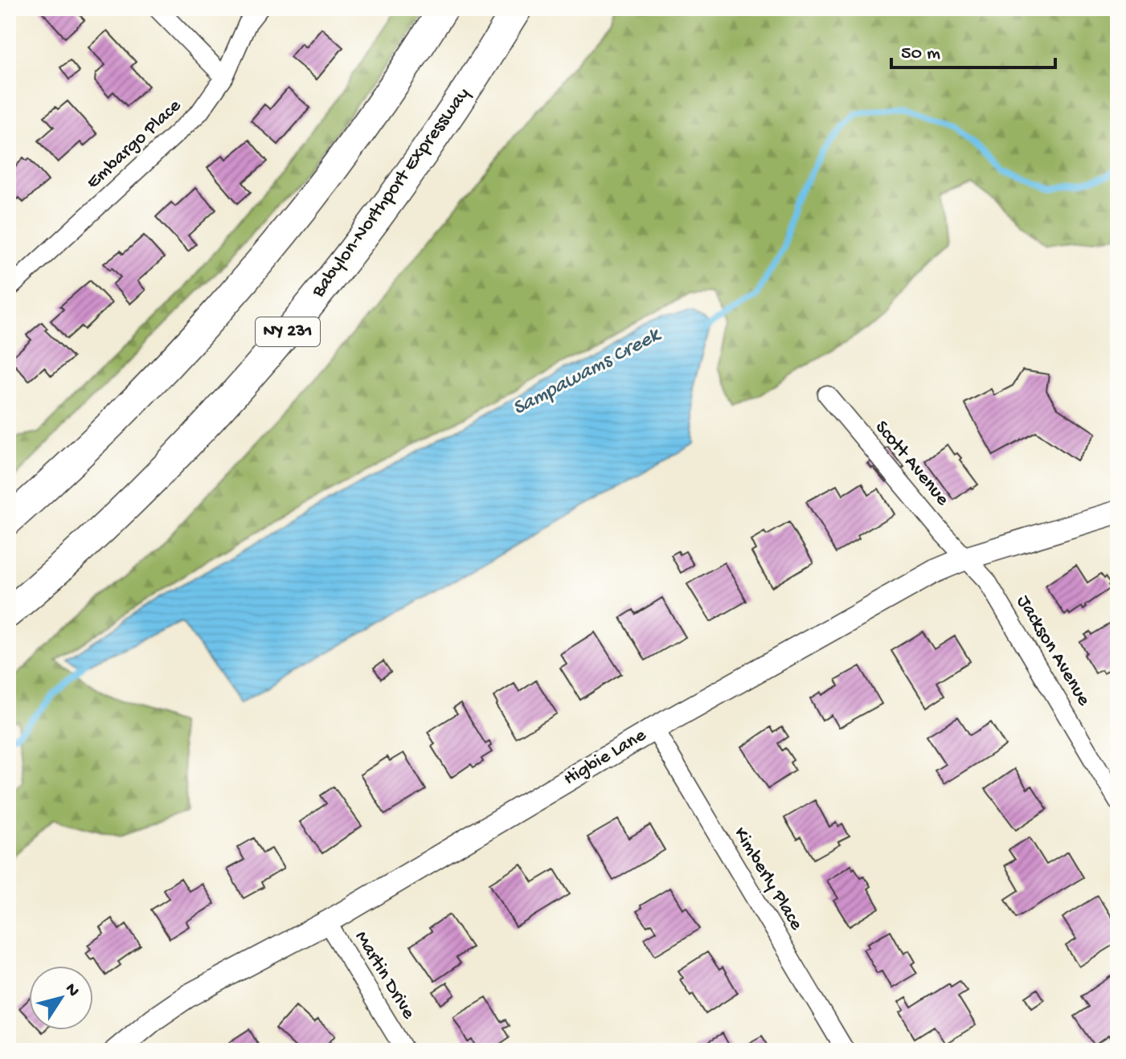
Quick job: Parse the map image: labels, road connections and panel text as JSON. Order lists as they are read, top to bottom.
{
  "streets": {
    "main road": ["Babylon-Northport Expressway", "NY 231"],
    "street": [
      "Embargo Place",
      "Scott Avenue",
      "Jackson Avenue",
      "Higbie Lane",
      "Kimberly Place",
      "Martin Drive"
    ]
  },
  "crossings": [
    ["Scott Avenue", "Jackson Avenue"],
    ["Scott Avenue", "Higbie Lane"],
    ["Jackson Avenue", "Higbie Lane"],
    ["Higbie Lane", "Kimberly Place"],
    ["Higbie Lane", "Martin Drive"]
  ],
  "water": ["Sampawams Creek"],
  "scale_bar": "50 m",
  "north": "top right"
}
